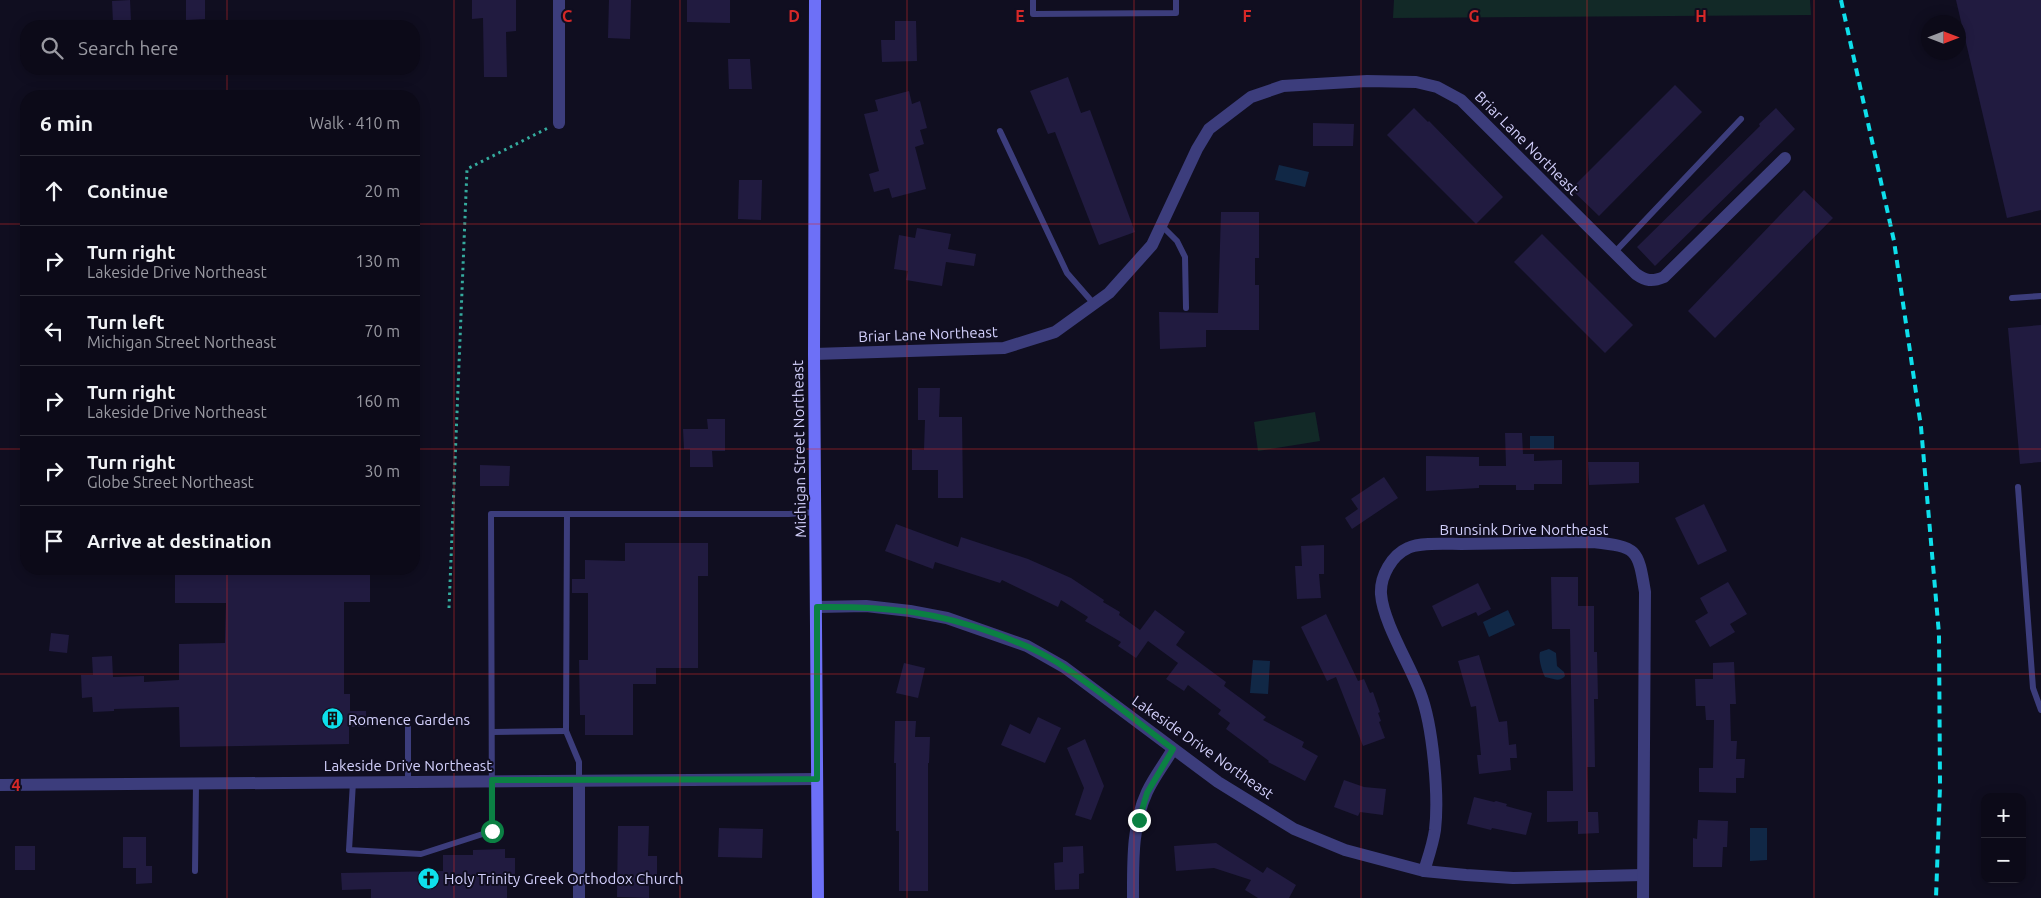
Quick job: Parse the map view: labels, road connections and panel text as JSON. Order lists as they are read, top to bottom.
{
  "streets": {
    "main road": ["Michigan Street Northeast"],
    "street": ["Briar Lane Northeast", "Brunsink Drive Northeast", "Lakeside Drive Northeast"]
  },
  "crossings": [
    ["Briar Lane Northeast", "Michigan Street Northeast"],
    ["Michigan Street Northeast", "Lakeside Drive Northeast"],
    ["Brunsink Drive Northeast", "Lakeside Drive Northeast"]
  ],
  "places": {
    "building": ["Romence Gardens"],
    "church": ["Holy Trinity Greek Orthodox Church"]
  },
  "north": "right",
  "page": {
    "search": "Search here",
    "heading": ["6 min", "Walk · 410 m"],
    "list": [
      ["Continue", "20 m"],
      ["Turn right", "Lakeside Drive Northeast", "130 m"],
      ["Turn left", "Michigan Street Northeast", "70 m"],
      ["Turn right", "Lakeside Drive Northeast", "160 m"],
      ["Turn right", "Globe Street Northeast", "30 m"],
      "Arrive at destination"
    ],
    "map_buttons": ["+", "−"]
  },
  "grid": {
    "columns": [
      "C",
      "D",
      "E",
      "F",
      "G",
      "H"
    ],
    "rows": ["4"]
  }
}
